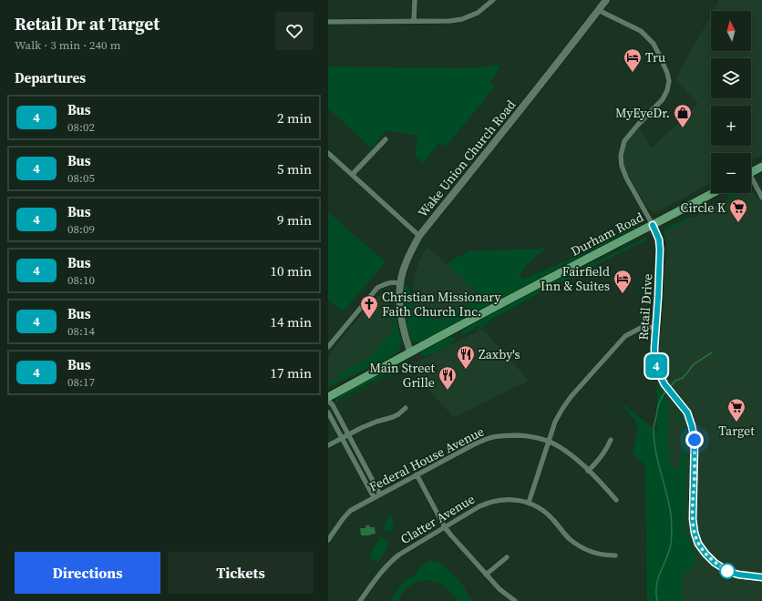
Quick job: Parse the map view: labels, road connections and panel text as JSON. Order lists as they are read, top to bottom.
{
  "streets": {
    "main road": ["Durham Road"],
    "street": [
      "Wake Union Church Road",
      "Retail Drive",
      "Federal House Avenue",
      "Clatter Avenue"
    ]
  },
  "crossings": [
    ["Wake Union Church Road", "Durham Road"],
    ["Durham Road", "Retail Drive"]
  ],
  "places": {
    "hotel": ["Tru", "Fairfield Inn & Suites"],
    "shop": ["MyEyeDr."],
    "supermarket": ["Circle K", "Target"],
    "church": ["Christian Missionary Faith Church Inc."],
    "restaurant": ["Zaxby's", "Main Street Grille"]
  },
  "lines": ["bus line 4"],
  "north": "top",
  "page": {
    "heading": [
      ["Retail Dr at Target", "Walk · 3 min · 240 m"],
      "Departures"
    ],
    "on_map": "4",
    "map_buttons": ["+", "−"],
    "list": [
      {
        "mark": "4",
        "name": "Bus",
        "note": "08:02",
        "value": "2 min"
      },
      {
        "mark": "4",
        "name": "Bus",
        "note": "08:05",
        "value": "5 min"
      },
      {
        "mark": "4",
        "name": "Bus",
        "note": "08:09",
        "value": "9 min"
      },
      {
        "mark": "4",
        "name": "Bus",
        "note": "08:10",
        "value": "10 min"
      },
      {
        "mark": "4",
        "name": "Bus",
        "note": "08:14",
        "value": "14 min"
      },
      {
        "mark": "4",
        "name": "Bus",
        "note": "08:17",
        "value": "17 min"
      }
    ],
    "buttons": ["Directions", "Tickets"]
  }
}
